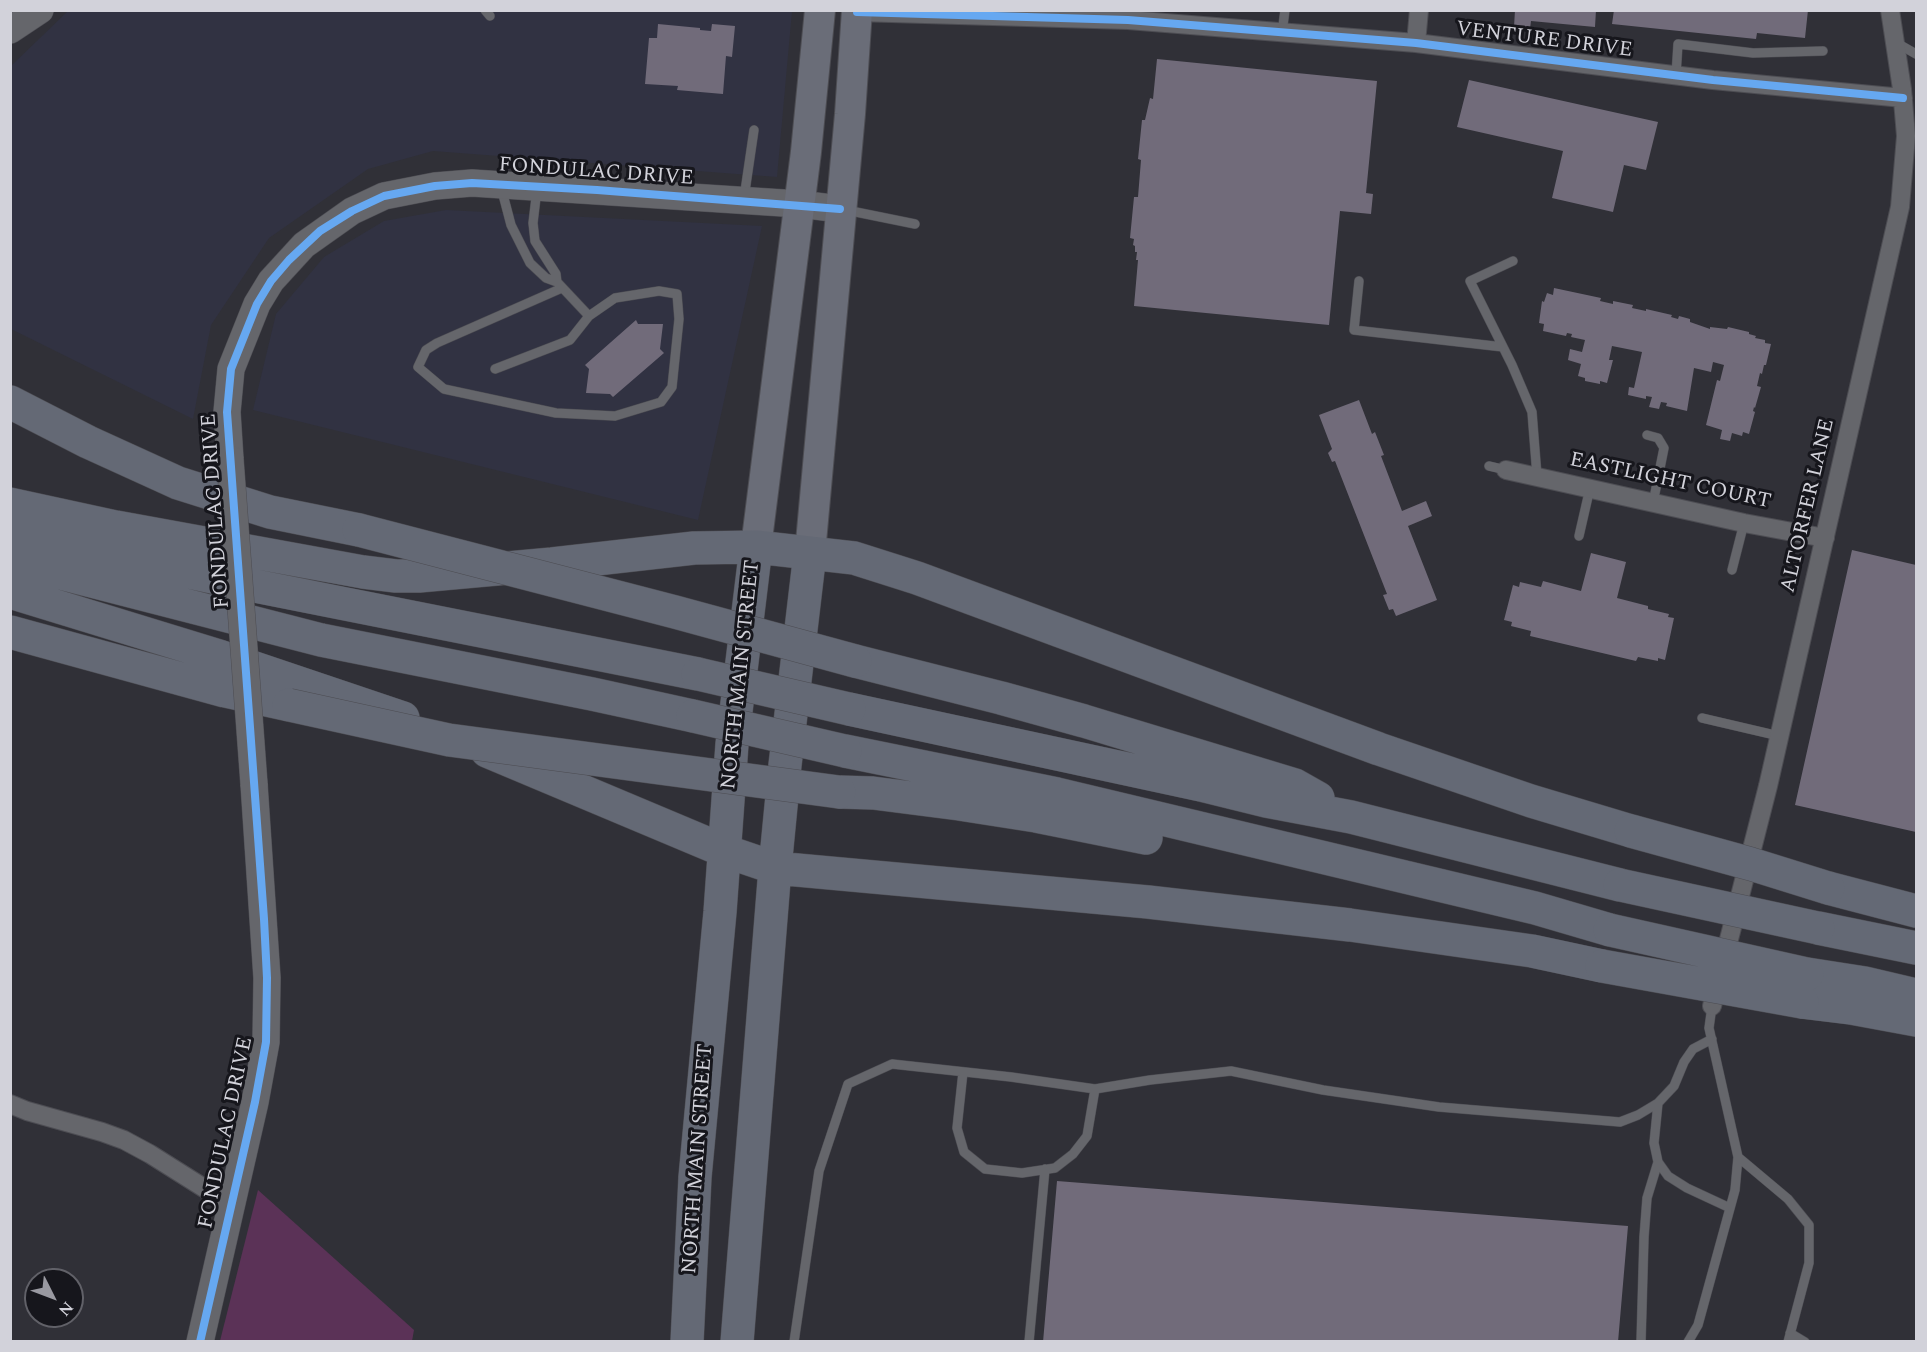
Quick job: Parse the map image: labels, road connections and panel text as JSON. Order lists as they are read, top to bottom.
{
  "streets": {
    "highway": ["NORTH MAIN STREET"],
    "street": [
      "VENTURE DRIVE",
      "FONDULAC DRIVE",
      "EASTLIGHT COURT",
      "ALTORFER LANE"
    ]
  },
  "crossings": [
    ["VENTURE DRIVE", "ALTORFER LANE"],
    ["FONDULAC DRIVE", "NORTH MAIN STREET"],
    ["EASTLIGHT COURT", "ALTORFER LANE"]
  ],
  "north": "bottom right"
}
